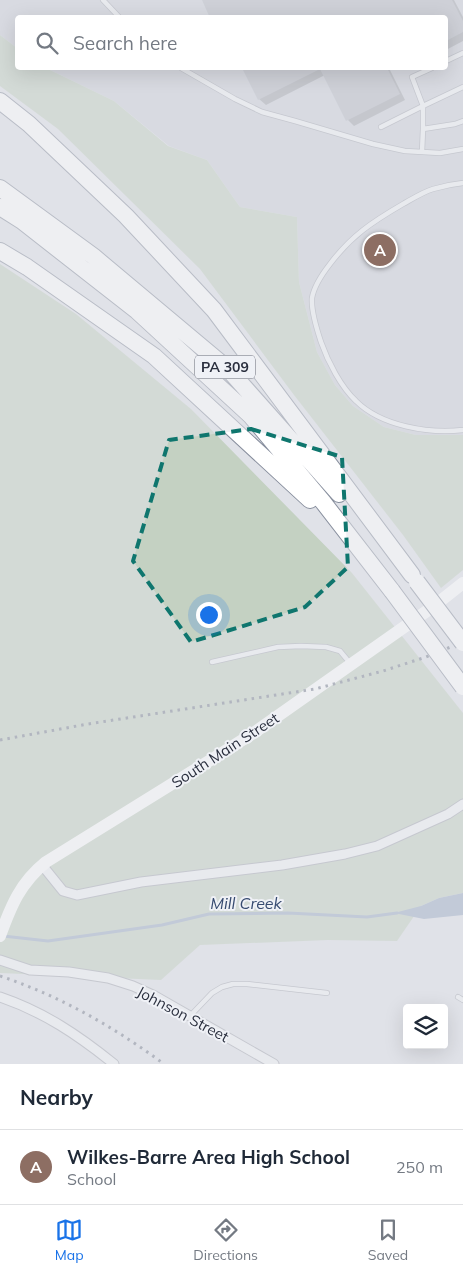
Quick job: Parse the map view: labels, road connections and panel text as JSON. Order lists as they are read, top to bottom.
{
  "streets": {
    "highway": ["PA 309"],
    "main road": ["South Main Street"],
    "street": ["Johnson Street"]
  },
  "water": ["Mill Creek"],
  "page": {
    "search": "Search here",
    "pins": "A",
    "heading": "Nearby",
    "list": [
      {
        "mark": "A",
        "name": "Wilkes-Barre Area High School",
        "note": "School",
        "value": "250 m"
      }
    ],
    "nav": ["Map", "Directions", "Saved"]
  }
}
